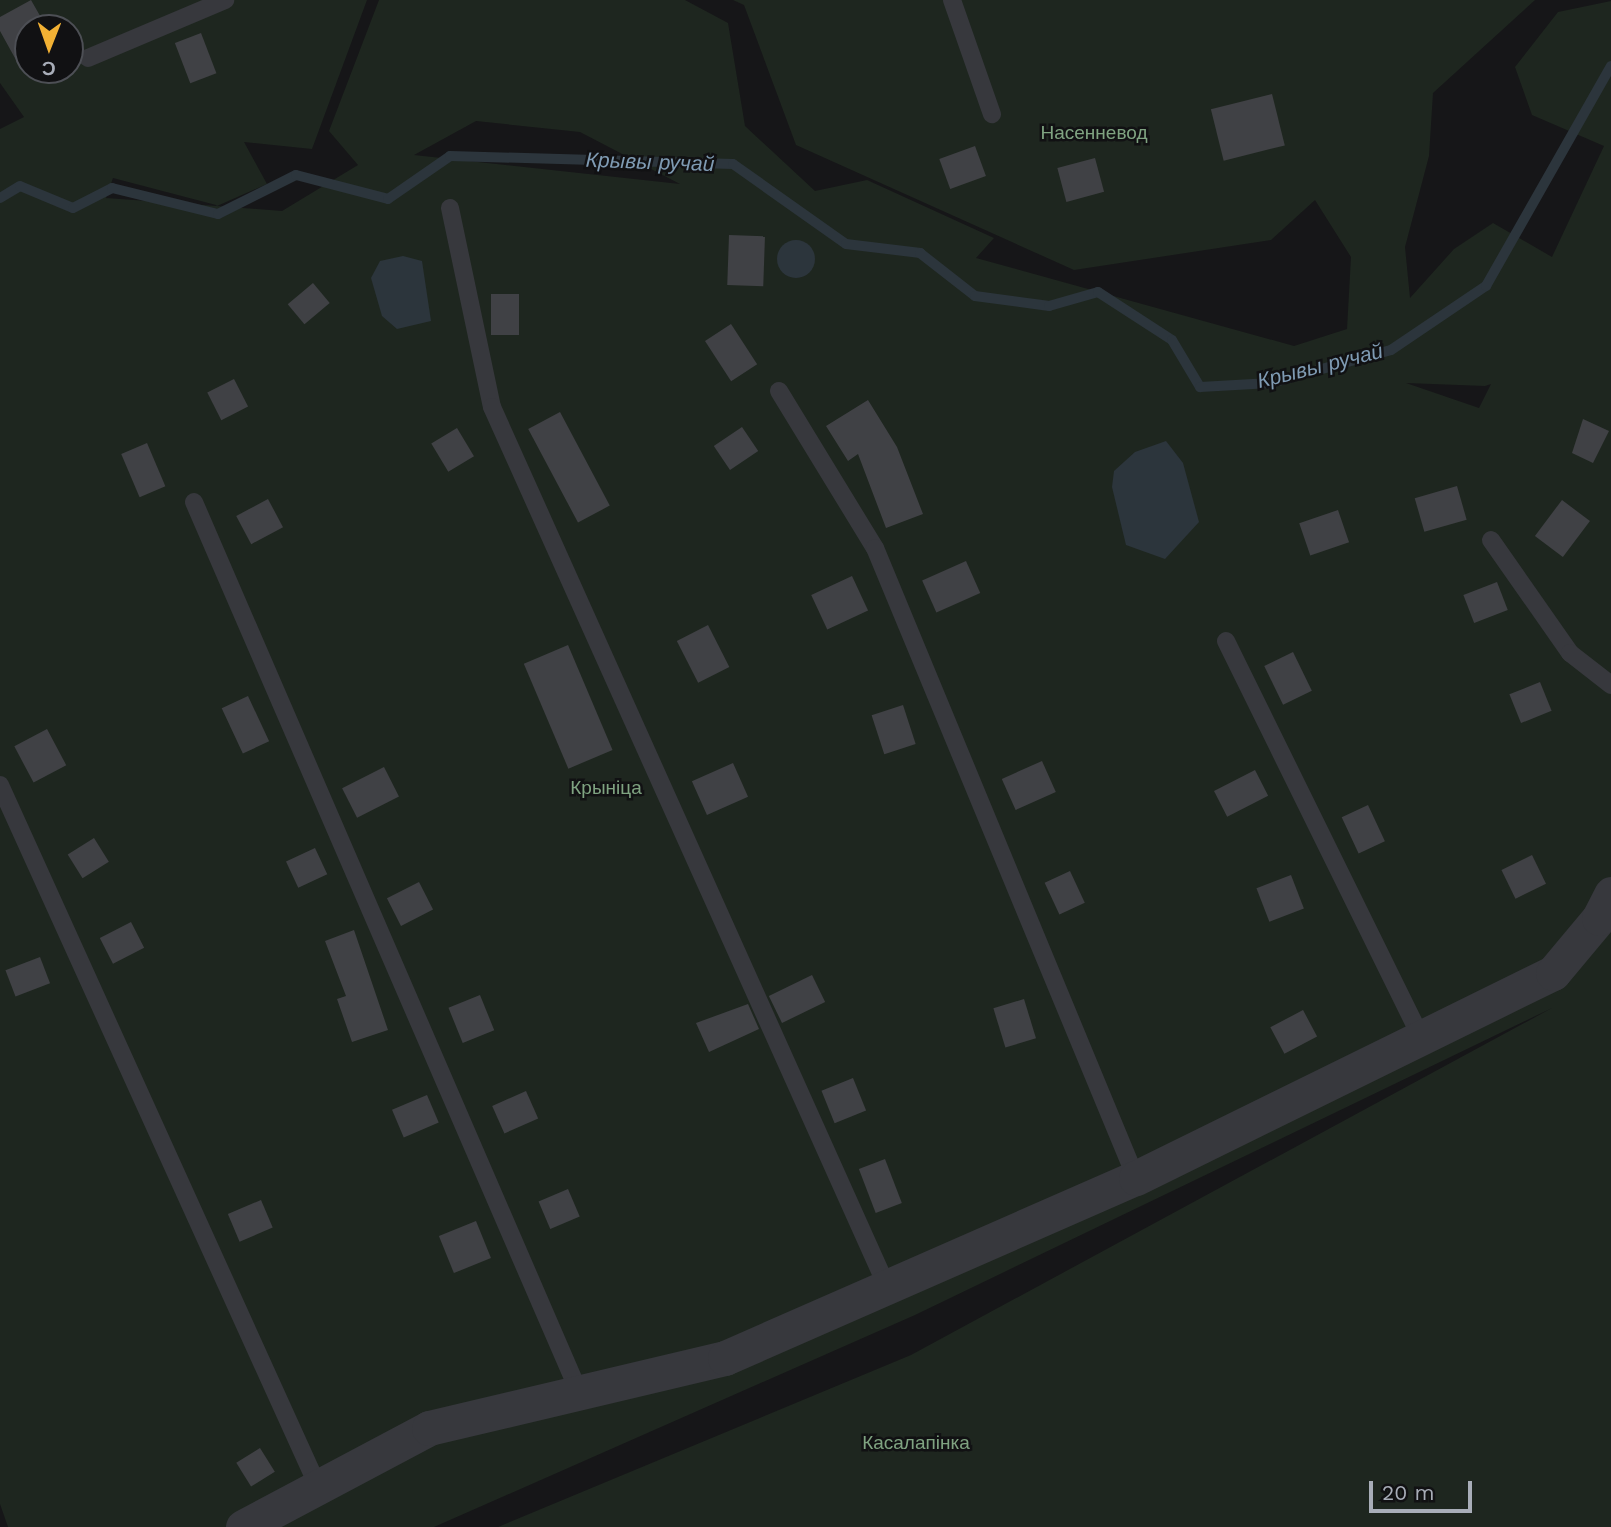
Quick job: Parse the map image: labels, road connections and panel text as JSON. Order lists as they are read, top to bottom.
{
  "water": ["Крывы ручай"],
  "parks": ["Насенневод", "Крыніца", "Касалапінка"],
  "scale_bar": "20 m",
  "north": "bottom"
}
